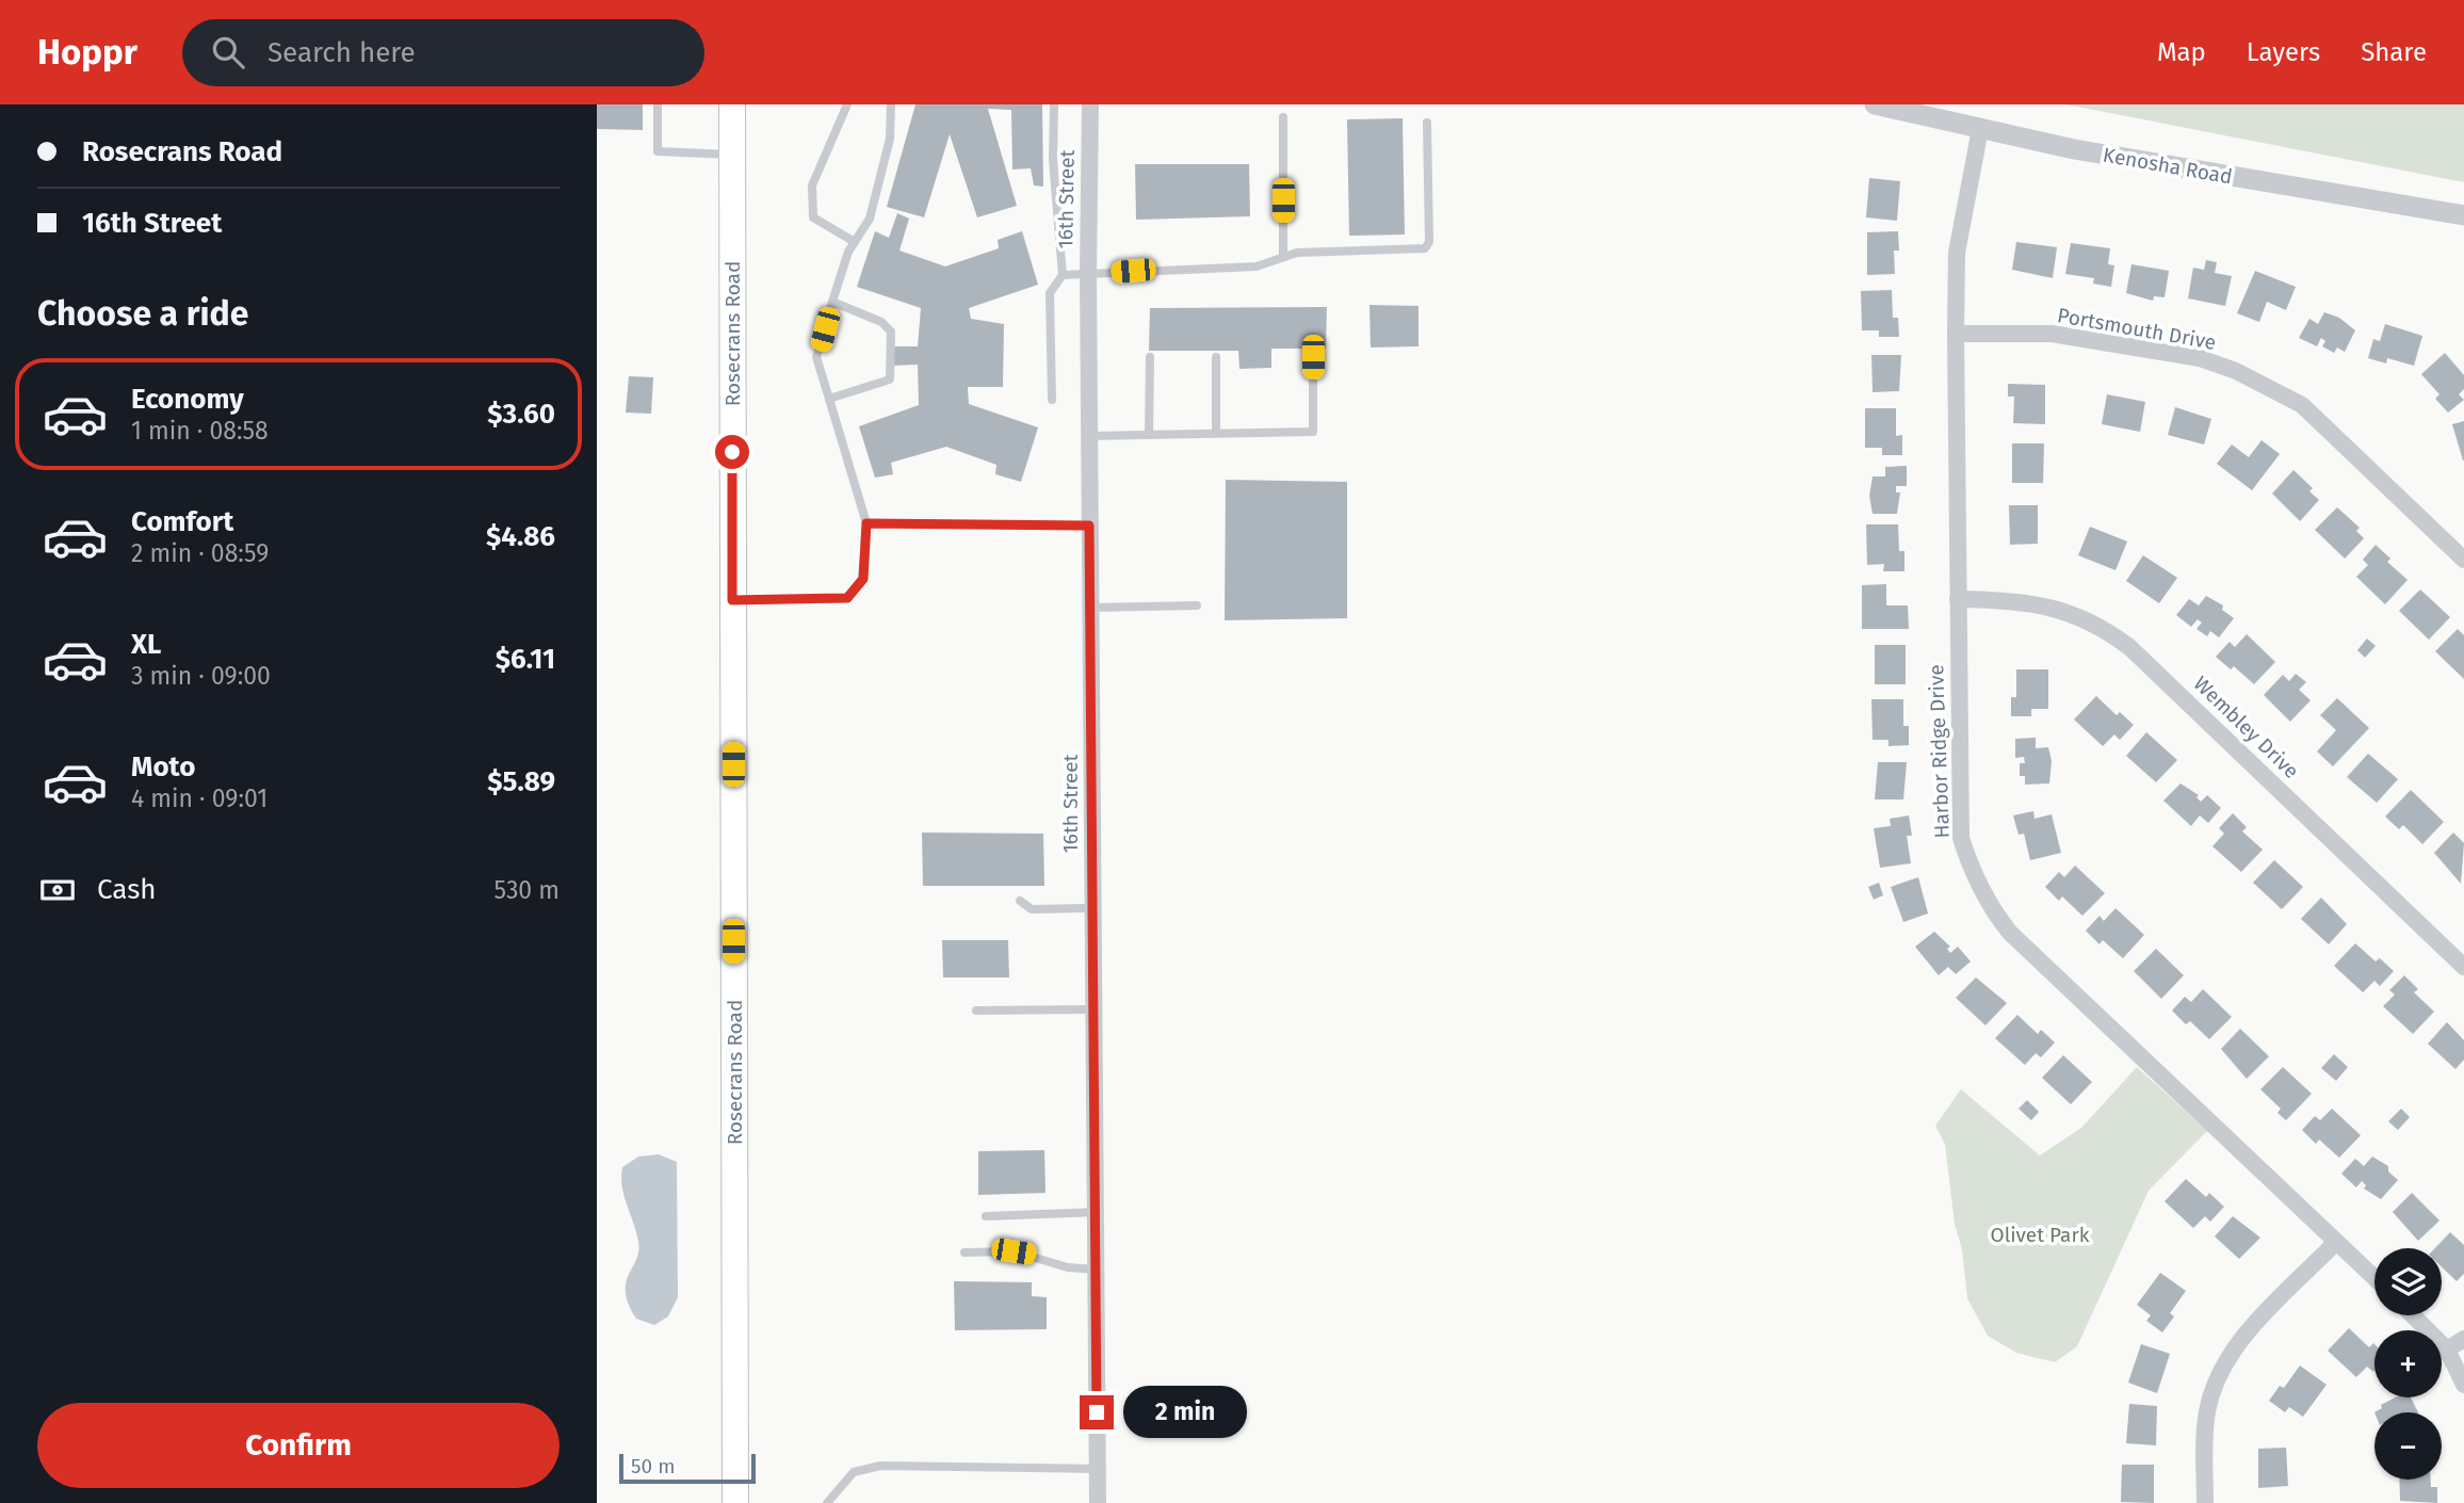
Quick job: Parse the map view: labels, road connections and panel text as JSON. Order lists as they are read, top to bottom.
{
  "streets": {
    "main road": ["Rosecrans Road"],
    "street": [
      "Kenosha Road",
      "16th Street",
      "Portsmouth Drive",
      "Wembley Drive",
      "Harbor Ridge Drive"
    ]
  },
  "crossings": [
    ["Kenosha Road", "Harbor Ridge Drive"],
    ["Portsmouth Drive", "Harbor Ridge Drive"],
    ["Wembley Drive", "Harbor Ridge Drive"]
  ],
  "parks": ["Olivet Park"],
  "scale_bar": "50 m",
  "page": {
    "header": "Hoppr",
    "search": "Search here",
    "nav": ["Map", "Layers", "Share"],
    "banner": ["Rosecrans Road", "16th Street"],
    "heading": "Choose a ride",
    "list": [
      {
        "name": "Economy",
        "note": "1 min · 08:58",
        "value": "$3.60"
      },
      {
        "name": "Comfort",
        "note": "2 min · 08:59",
        "value": "$4.86"
      },
      {
        "name": "XL",
        "note": "3 min · 09:00",
        "value": "$6.11"
      },
      {
        "name": "Moto",
        "note": "4 min · 09:01",
        "value": "$5.89"
      }
    ],
    "pay": ["Cash", "530 m"],
    "map_buttons": ["+", "−"],
    "bubble": "2 min",
    "buttons": "Confirm",
    "scale": "50 m"
  }
}
